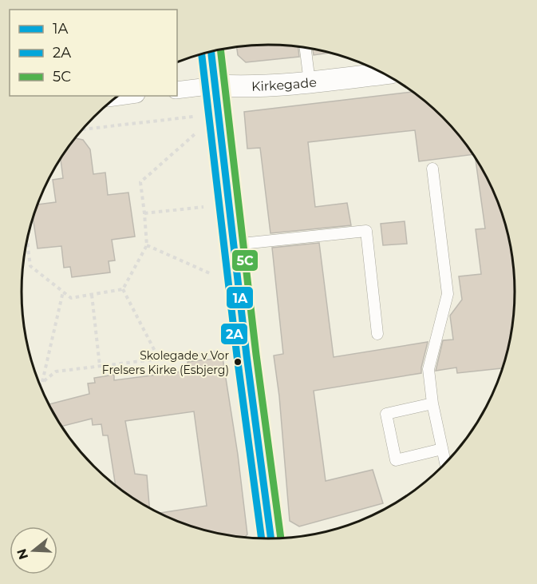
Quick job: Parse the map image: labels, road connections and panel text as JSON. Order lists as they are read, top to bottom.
{
  "streets": {
    "street": ["Kirkegade"]
  },
  "places": ["Skolegade v Vor Frelsers Kirke (Esbjerg)"],
  "lines": ["transit line 5C", "transit line 1A", "transit line 2A"],
  "legend": ["1A", "2A", "5C"],
  "north": "left"
}
